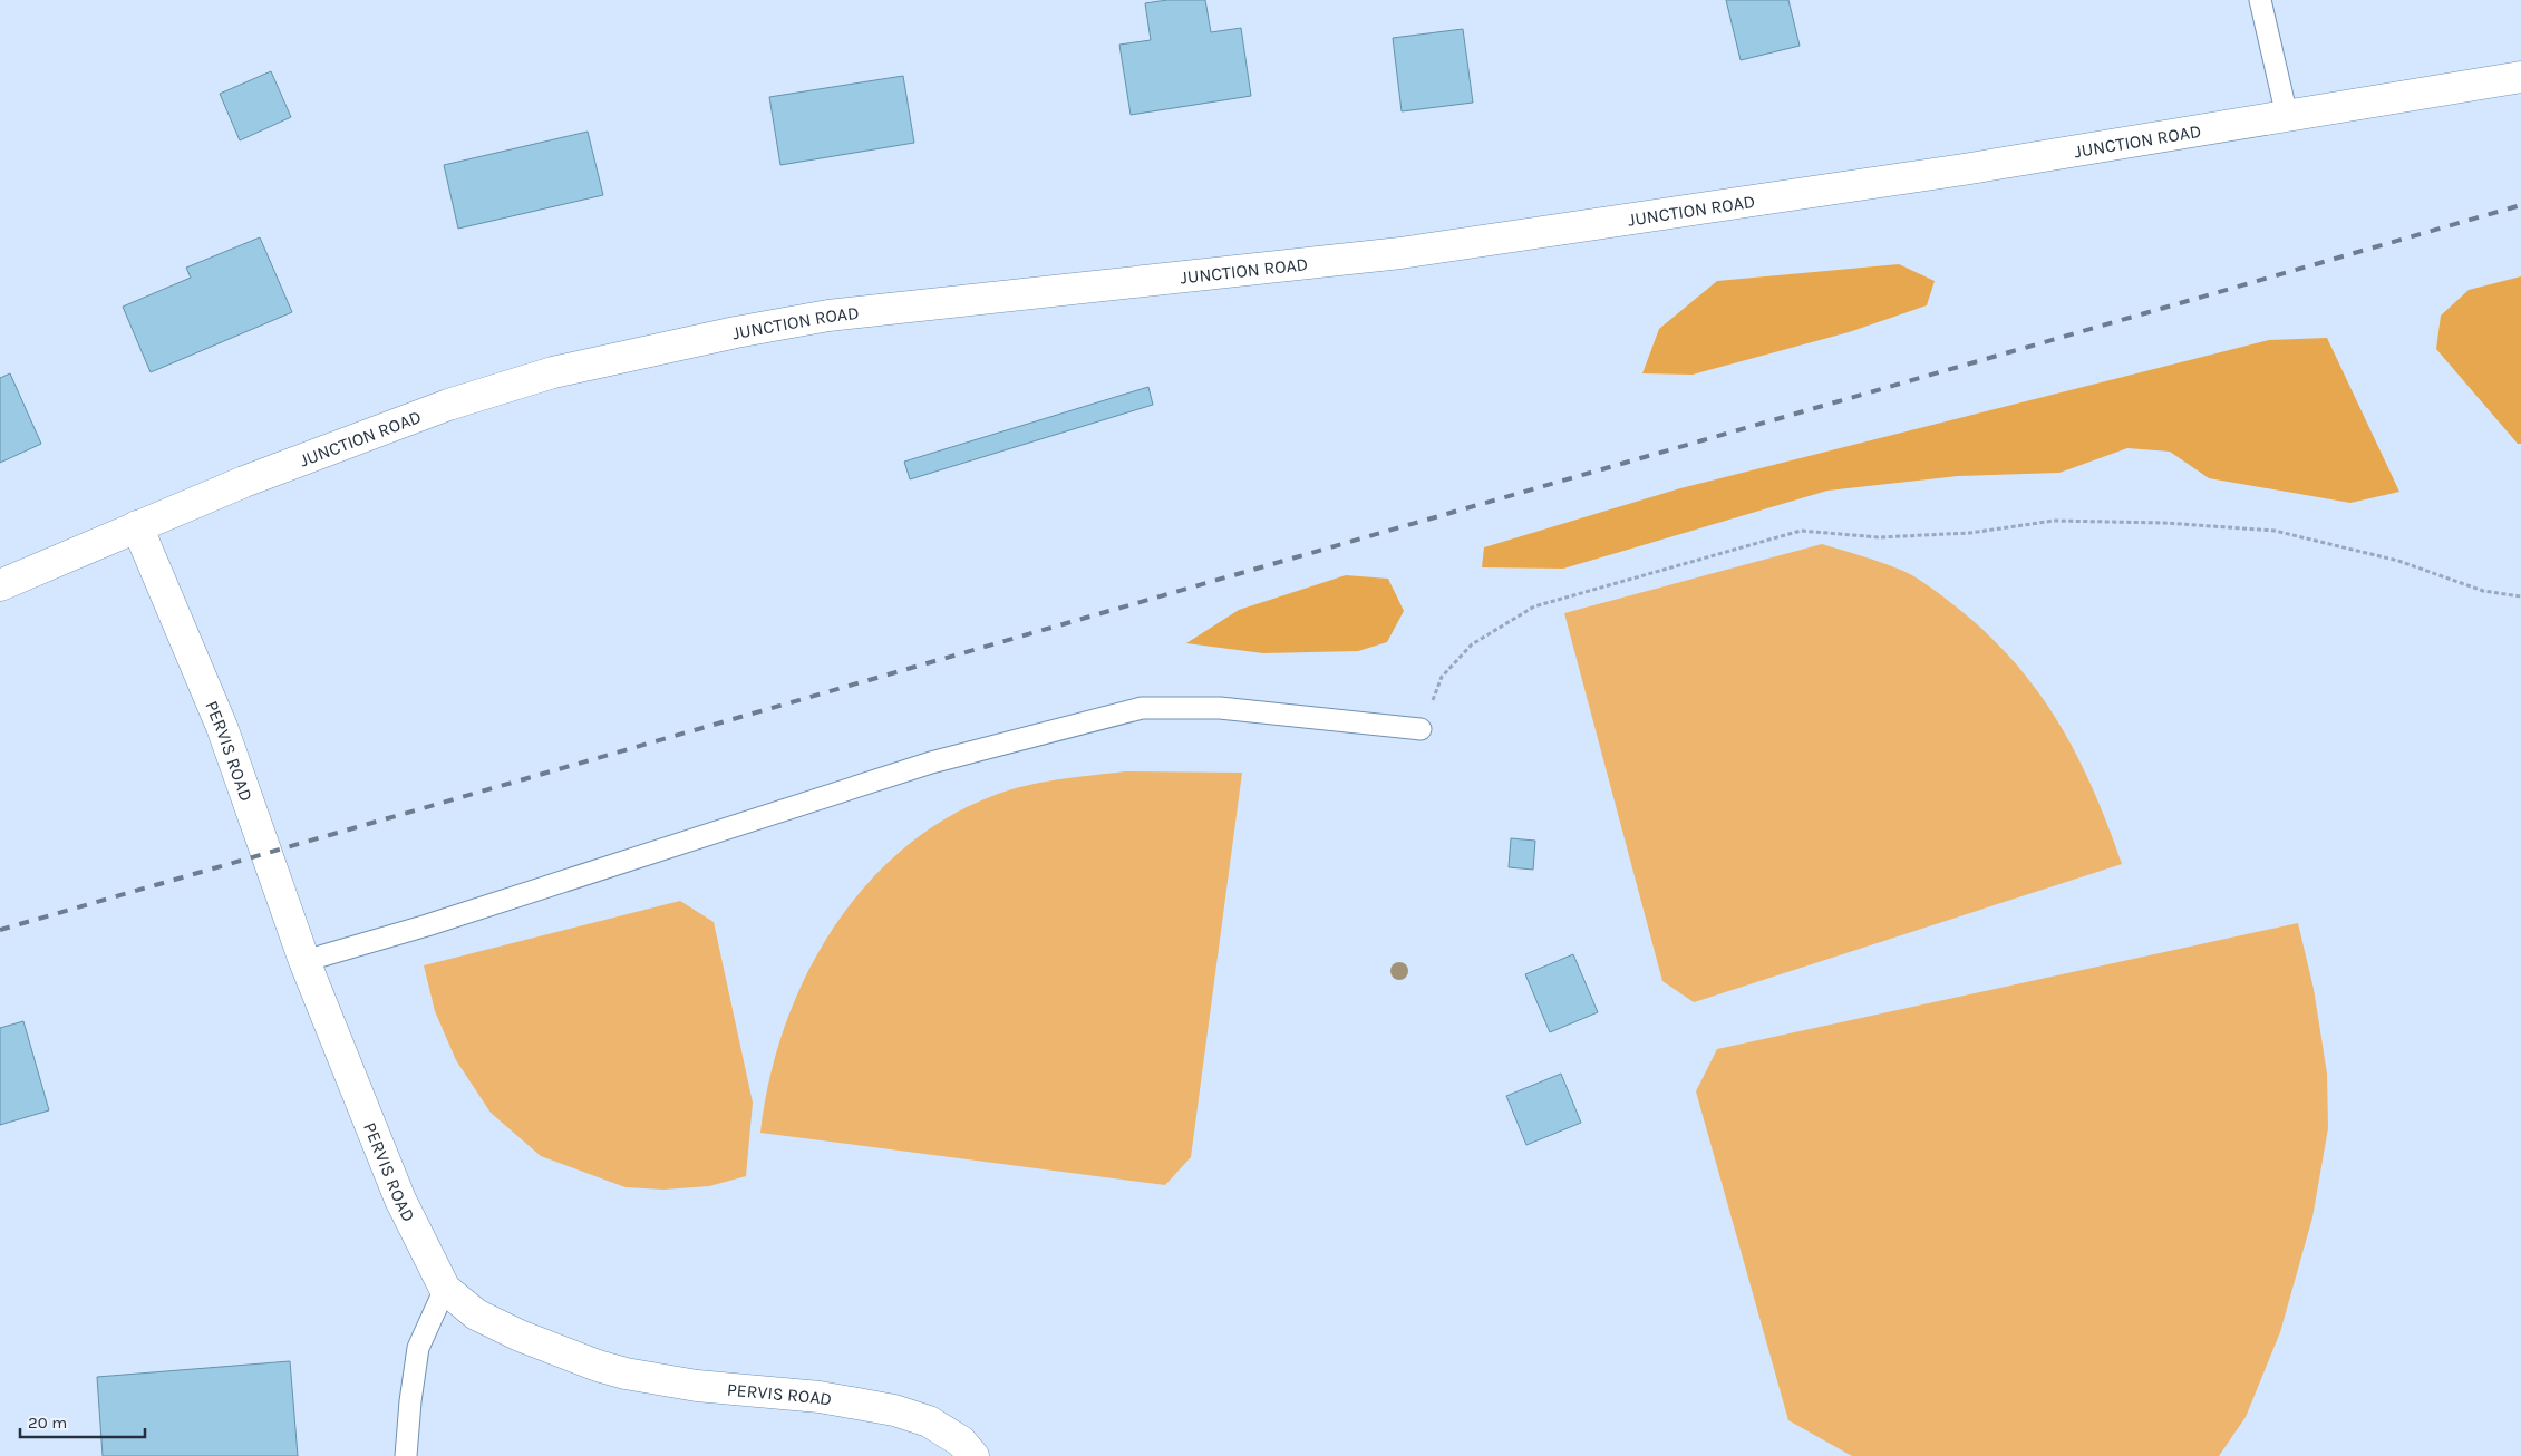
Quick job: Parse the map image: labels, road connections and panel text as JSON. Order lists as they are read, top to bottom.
{
  "streets": {
    "street": ["JUNCTION ROAD", "PERVIS ROAD"]
  },
  "crossings": [
    ["JUNCTION ROAD", "PERVIS ROAD"]
  ],
  "scale_bar": "20 m"
}
